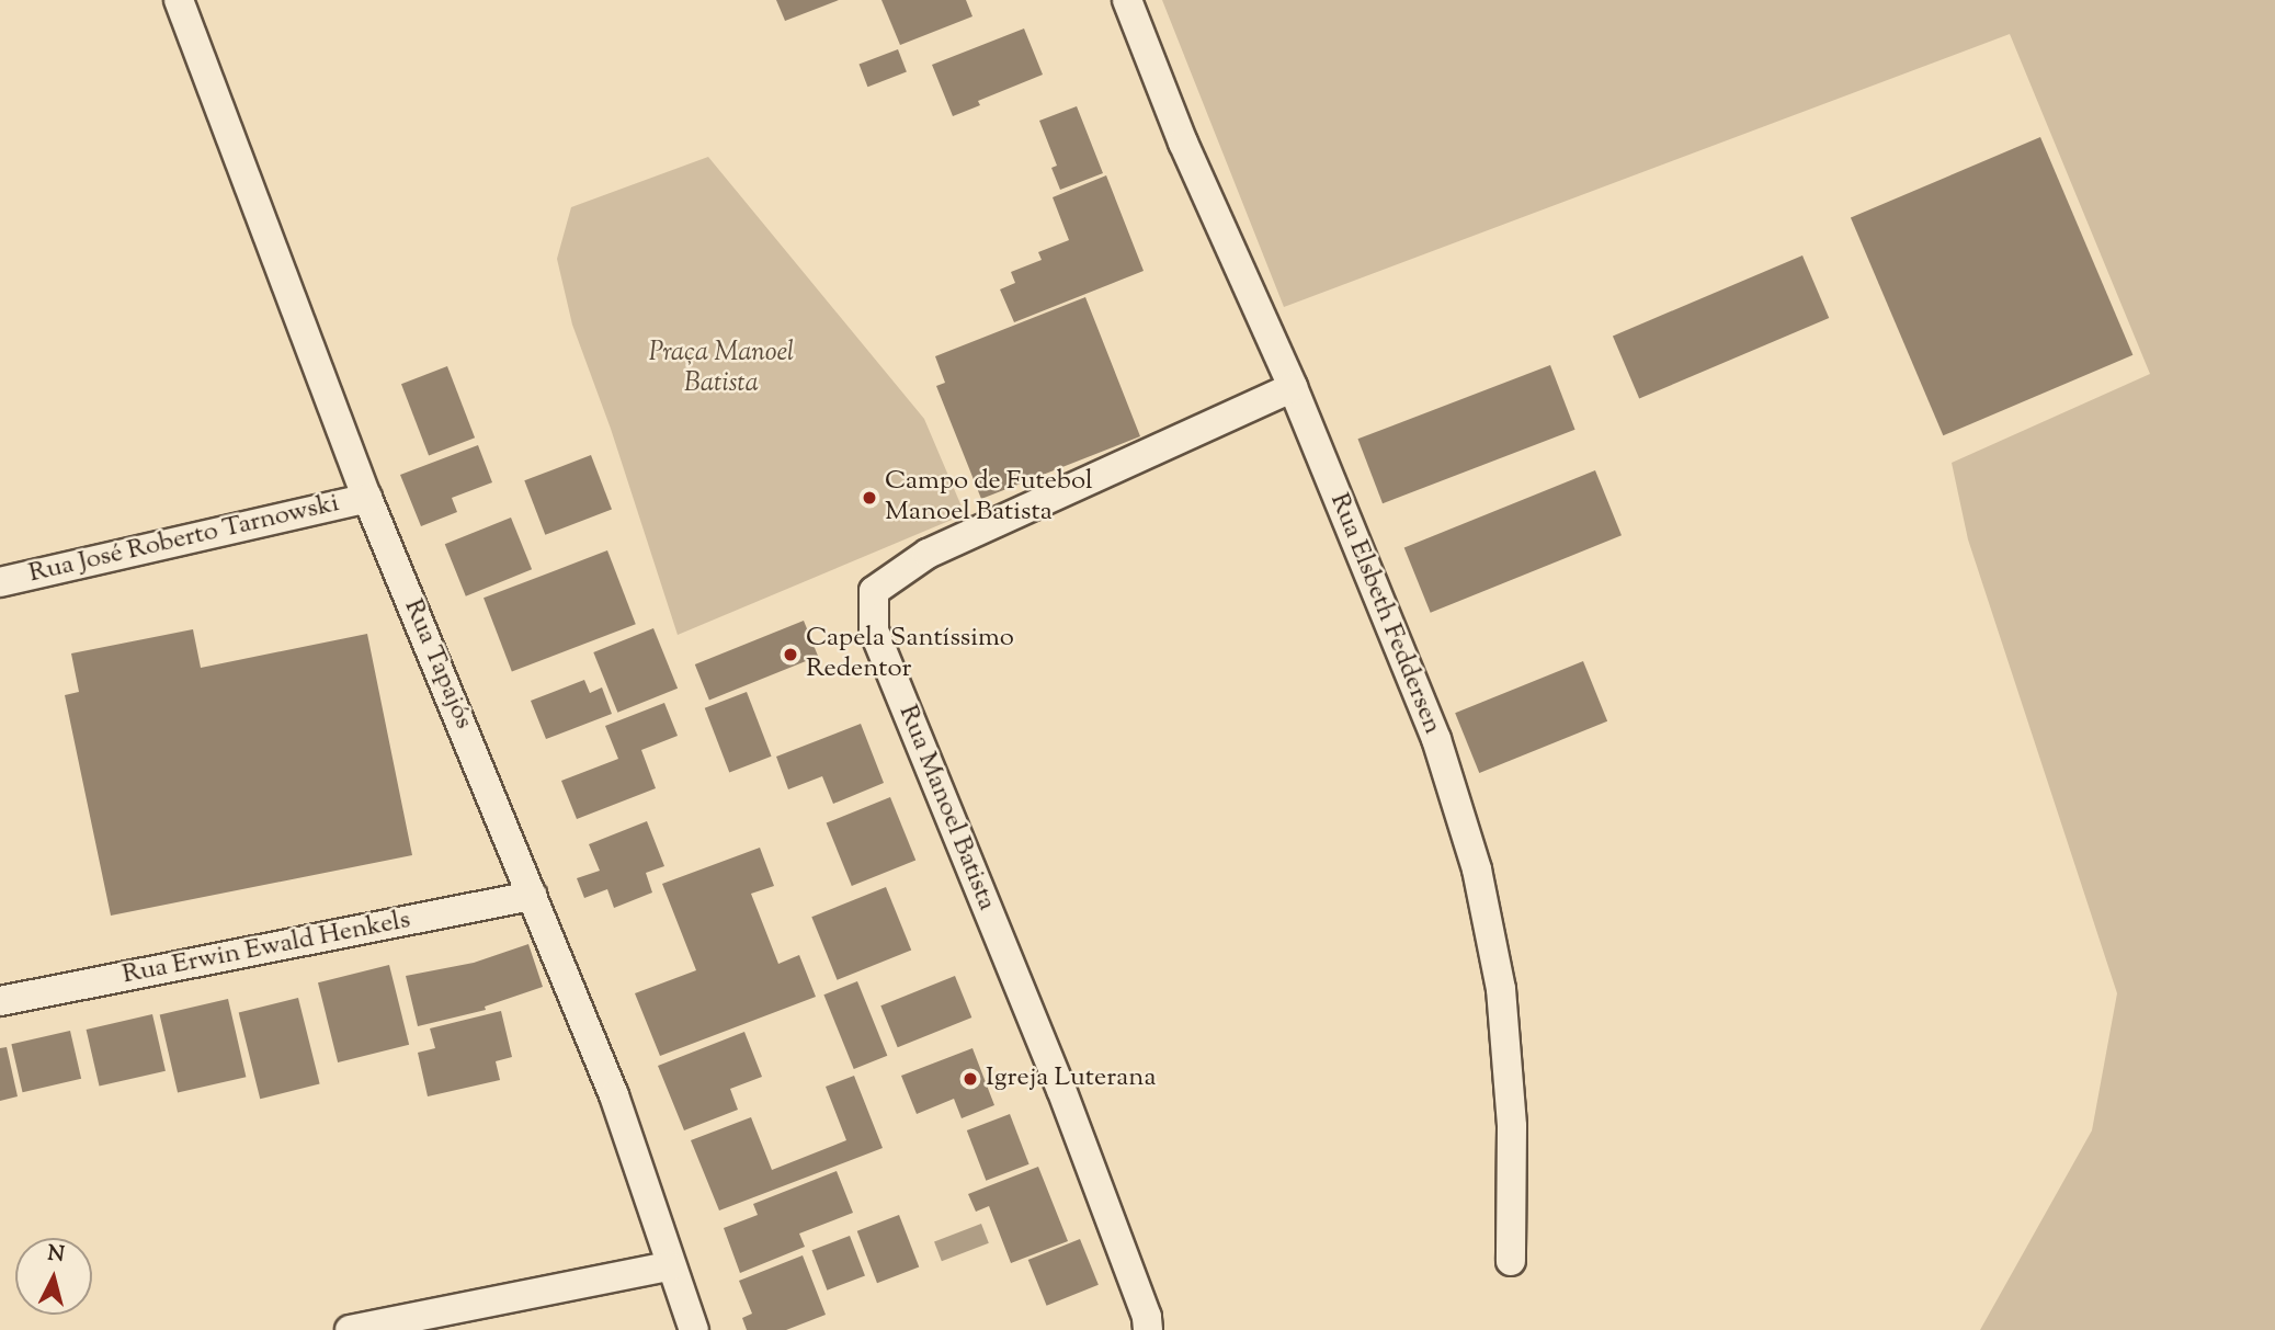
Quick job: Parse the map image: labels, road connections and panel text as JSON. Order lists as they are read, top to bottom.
{
  "streets": {
    "street": [
      "Rua José Roberto Tarnowski",
      "Rua Elsbeth Feddersen",
      "Rua Tapajós",
      "Rua Manoel Batista",
      "Rua Erwin Ewald Henkels"
    ]
  },
  "crossings": [
    ["Rua José Roberto Tarnowski", "Rua Tapajós"],
    ["Rua Elsbeth Feddersen", "Rua Manoel Batista"],
    ["Rua Tapajós", "Rua Erwin Ewald Henkels"]
  ],
  "parks": ["Praça Manoel Batista"],
  "places": ["Campo de Futebol Manoel Batista", "Capela Santíssimo Redentor", "Igreja Luterana"],
  "north": "top"
}
